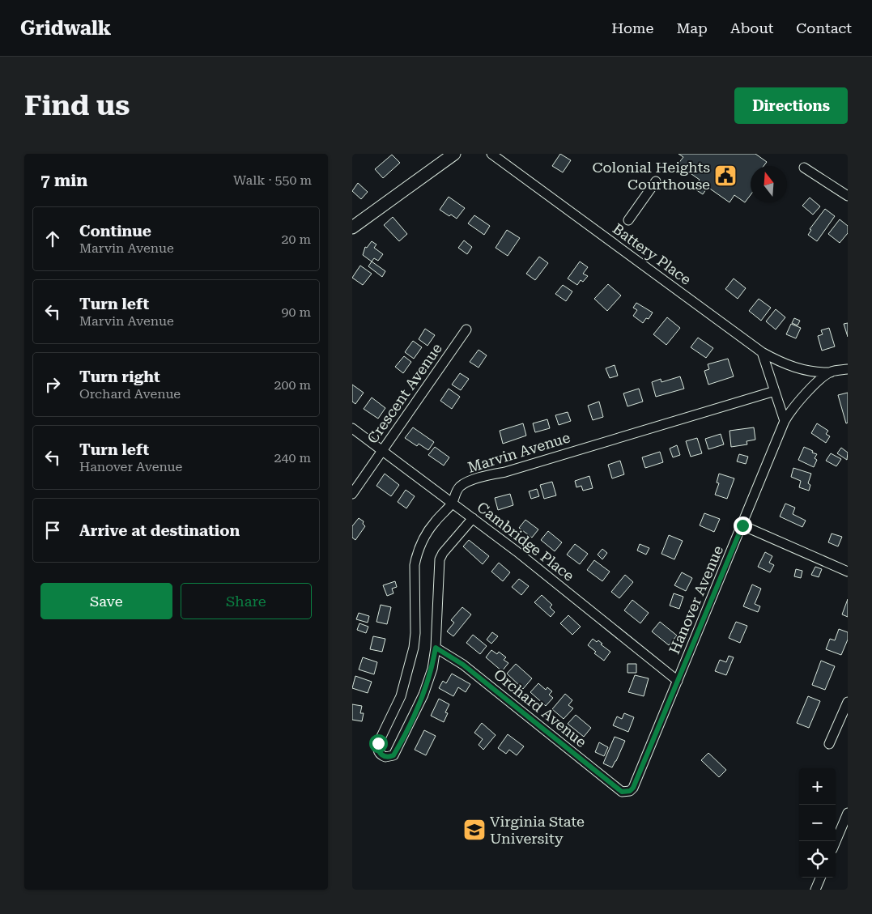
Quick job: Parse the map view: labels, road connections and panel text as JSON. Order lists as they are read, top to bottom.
{
  "streets": {
    "street": [
      "Battery Place",
      "Crescent Avenue",
      "Marvin Avenue",
      "Cambridge Place",
      "Hanover Avenue",
      "Orchard Avenue"
    ]
  },
  "crossings": [
    ["Crescent Avenue", "Cambridge Place"],
    ["Marvin Avenue", "Cambridge Place"],
    ["Marvin Avenue", "Orchard Avenue"],
    ["Cambridge Place", "Hanover Avenue"],
    ["Hanover Avenue", "Orchard Avenue"]
  ],
  "places": {
    "public building": ["Colonial Heights Courthouse"],
    "school or university": ["Virginia State University"]
  },
  "north": "top",
  "page": {
    "header": "Gridwalk",
    "nav": [
      "Home",
      "Map",
      "About",
      "Contact"
    ],
    "buttons": [
      "Directions",
      ["Save", "Share"]
    ],
    "title": "Find us",
    "heading": ["7 min", "Walk · 550 m"],
    "list": [
      ["Continue", "Marvin Avenue", "20 m"],
      ["Turn left", "Marvin Avenue", "90 m"],
      ["Turn right", "Orchard Avenue", "200 m"],
      ["Turn left", "Hanover Avenue", "240 m"],
      "Arrive at destination"
    ],
    "map_buttons": ["+", "−"]
  }
}
